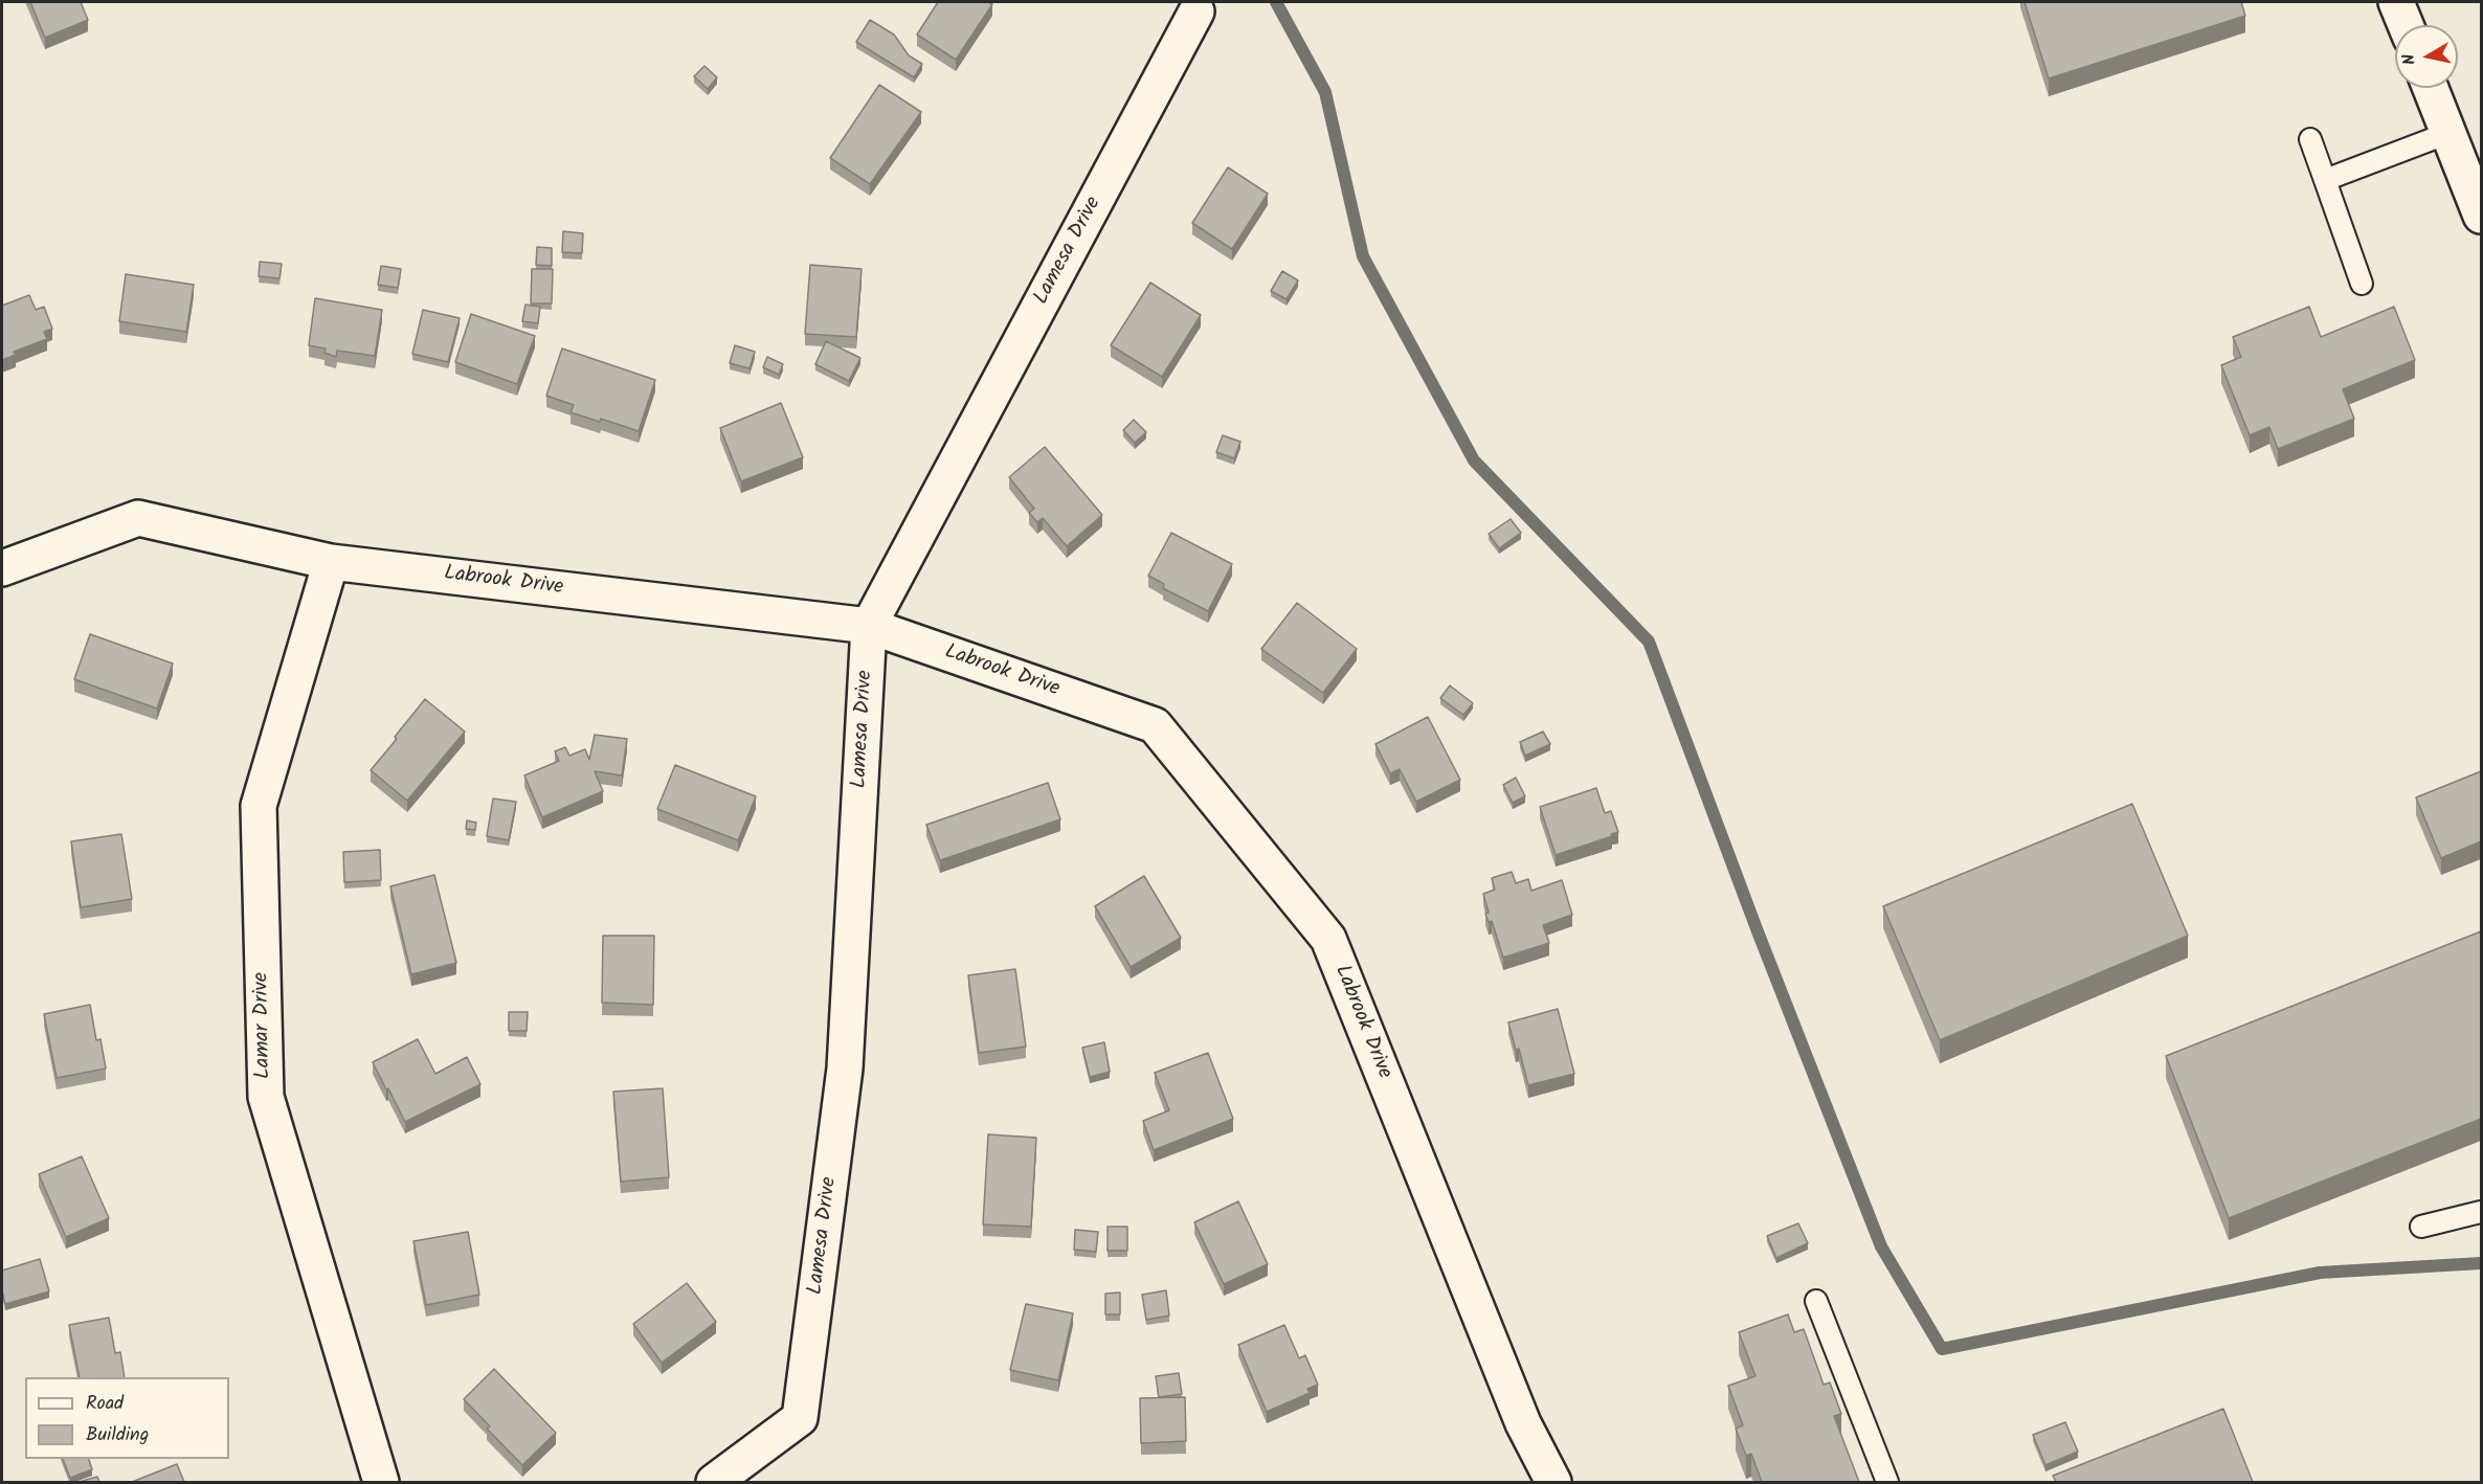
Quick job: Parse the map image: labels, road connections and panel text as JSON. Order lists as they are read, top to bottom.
{
  "streets": {
    "street": ["Lamesa Drive", "Labrook Drive", "Lamar Drive"]
  },
  "crossings": [
    ["Lamesa Drive", "Labrook Drive"],
    ["Labrook Drive", "Lamar Drive"]
  ],
  "legend": ["Road", "Building"],
  "north": "left"
}
